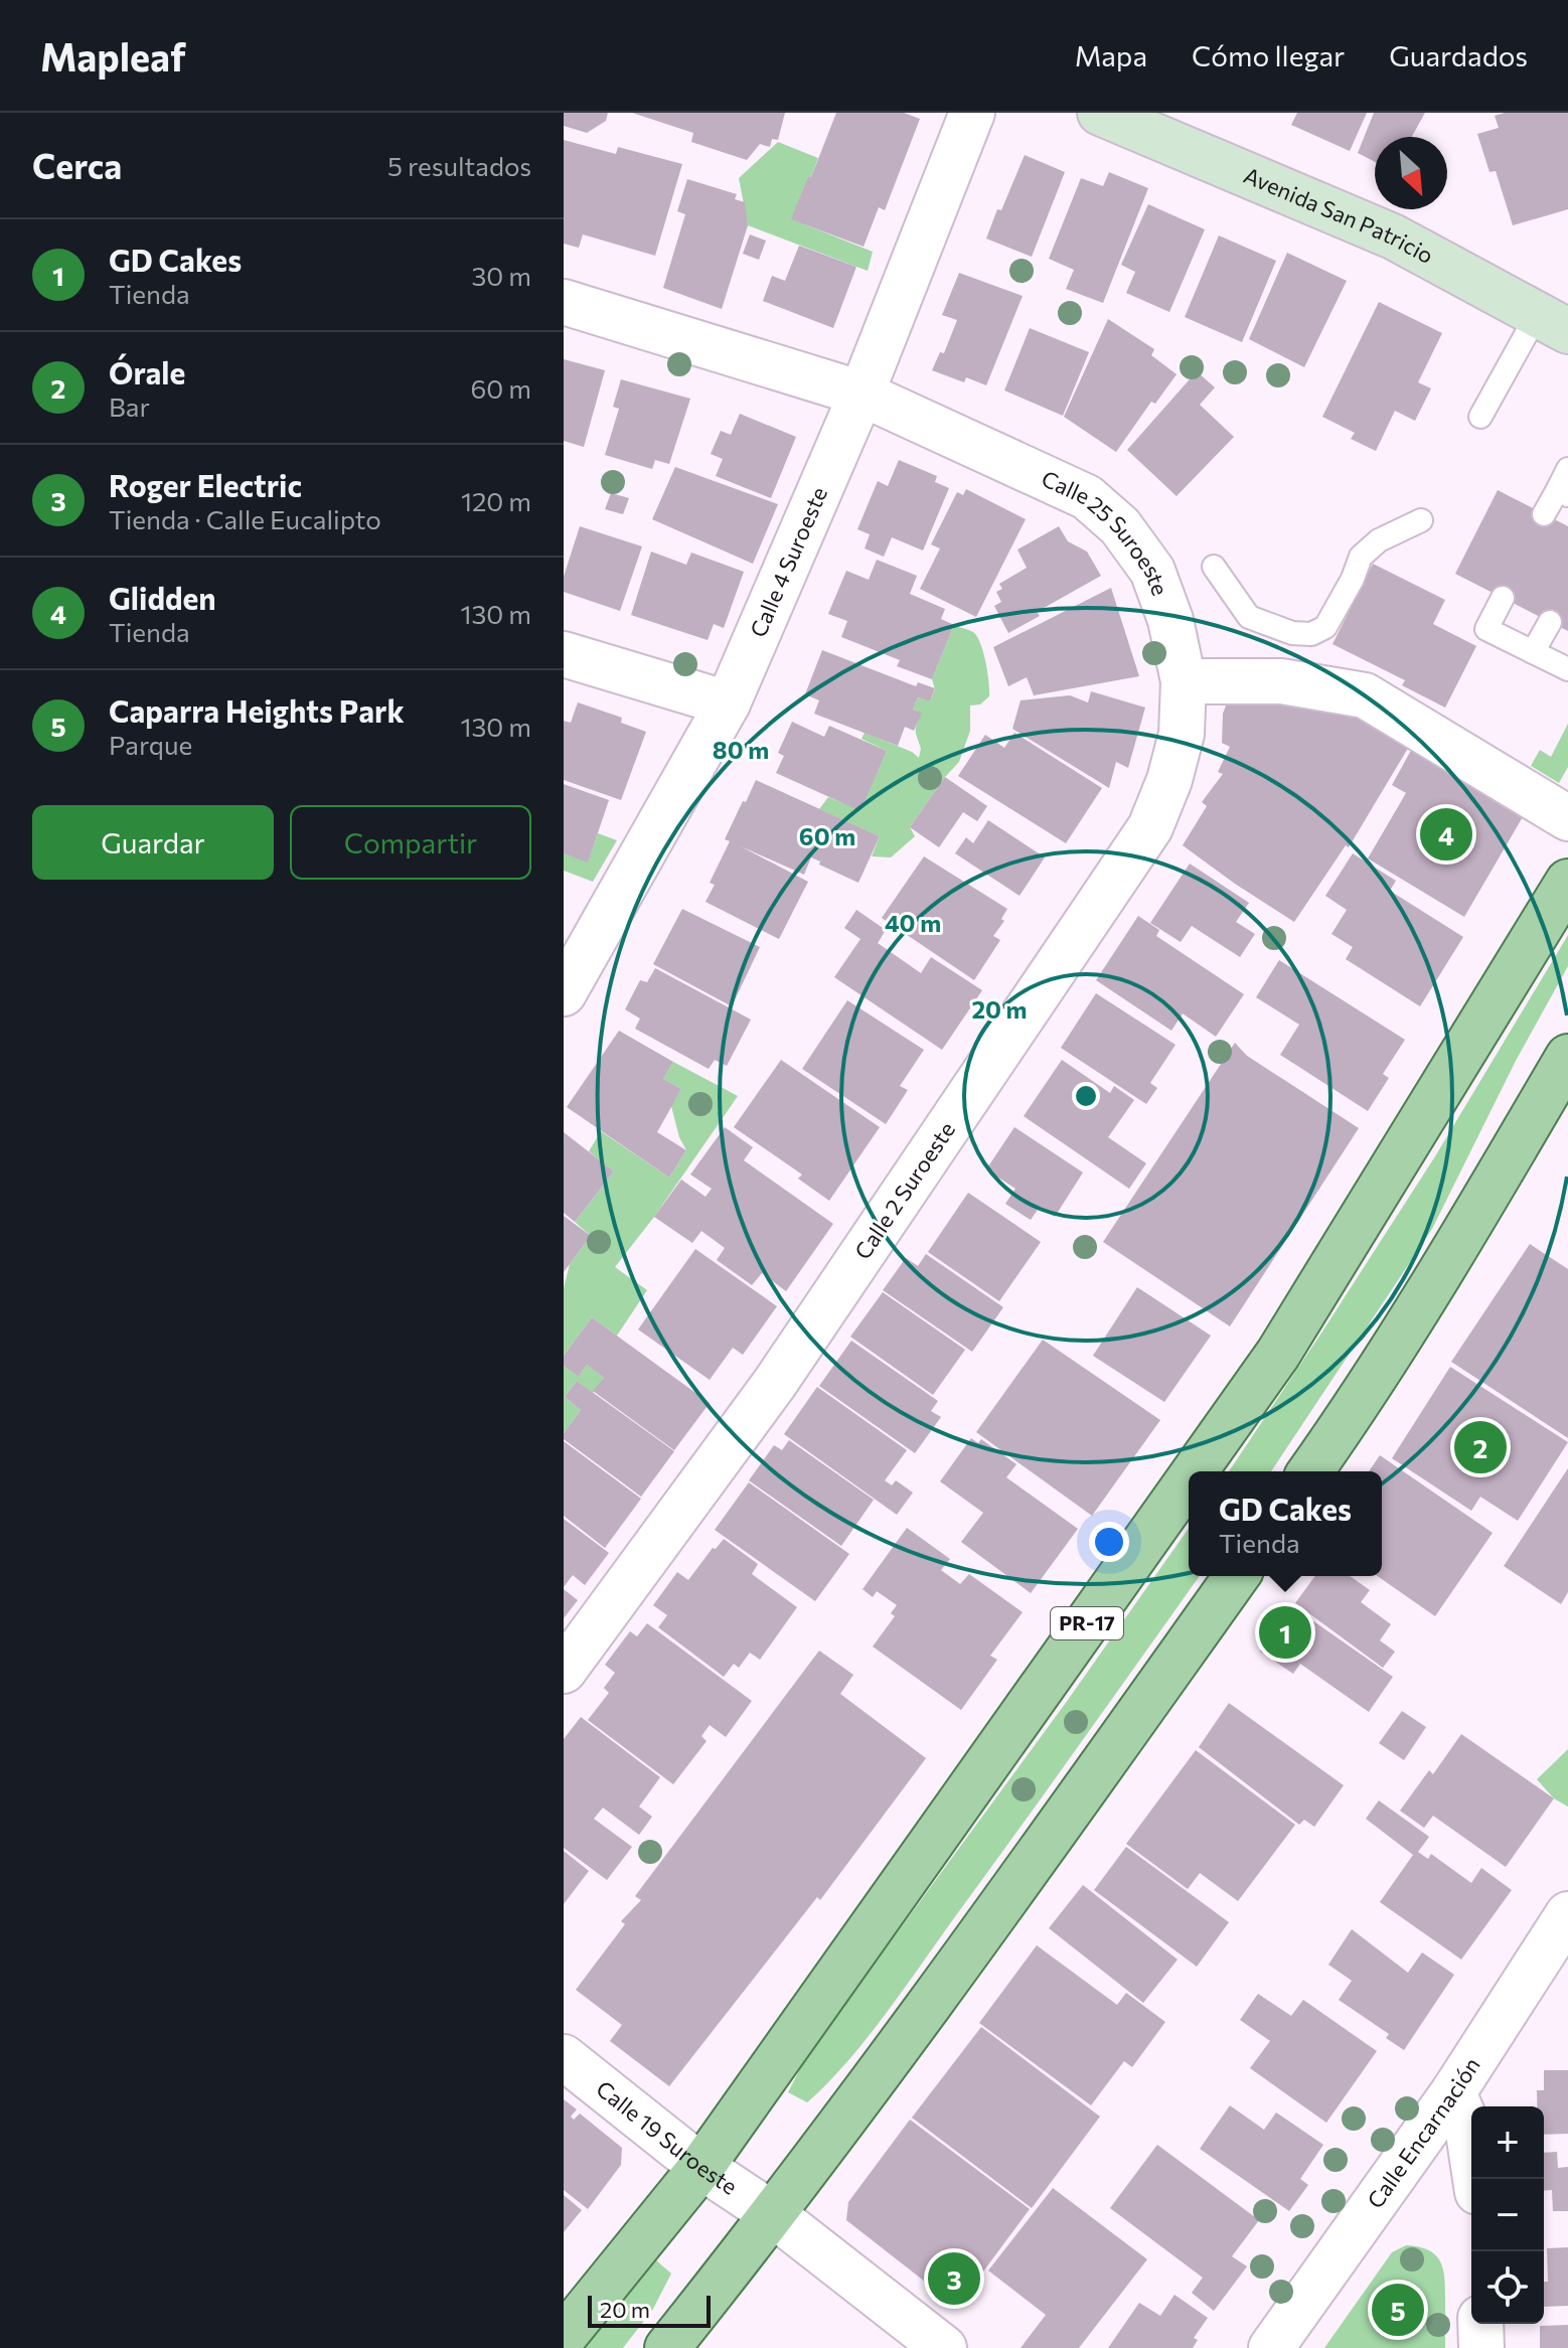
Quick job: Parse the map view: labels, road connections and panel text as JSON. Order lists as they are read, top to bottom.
{
  "streets": {
    "main road": ["PR-17"],
    "street": [
      "Avenida San Patricio",
      "Calle 25 Suroeste",
      "Calle 4 Suroeste",
      "Calle 2 Suroeste",
      "Calle Encarnación",
      "Calle 19 Suroeste"
    ]
  },
  "crossings": [
    ["Calle 25 Suroeste", "Calle 4 Suroeste"],
    ["Calle 25 Suroeste", "Calle 2 Suroeste"],
    ["PR-17", "Calle 19 Suroeste"]
  ],
  "scale_bar": "20 m",
  "north": "bottom right",
  "page": {
    "header": "Mapleaf",
    "nav": ["Mapa", "Cómo llegar", "Guardados"],
    "heading": ["Cerca", "5 resultados"],
    "list": [
      {
        "mark": "1",
        "name": "GD Cakes",
        "note": "Tienda",
        "value": "30 m"
      },
      {
        "mark": "2",
        "name": "Órale",
        "note": "Bar",
        "value": "60 m"
      },
      {
        "mark": "3",
        "name": "Roger Electric",
        "note": "Tienda · Calle Eucalipto",
        "value": "120 m"
      },
      {
        "mark": "4",
        "name": "Glidden",
        "note": "Tienda",
        "value": "130 m"
      },
      {
        "mark": "5",
        "name": "Caparra Heights Park",
        "note": "Parque",
        "value": "130 m"
      }
    ],
    "buttons": ["Guardar", "Compartir"],
    "pins": [
      "4",
      "2",
      "1",
      "3",
      "5"
    ],
    "popup": ["GD Cakes", "Tienda"],
    "map_buttons": ["+", "−"],
    "scale": "20 m"
  },
  "rings": [
    "80 m",
    "60 m",
    "40 m",
    "20 m"
  ]
}
